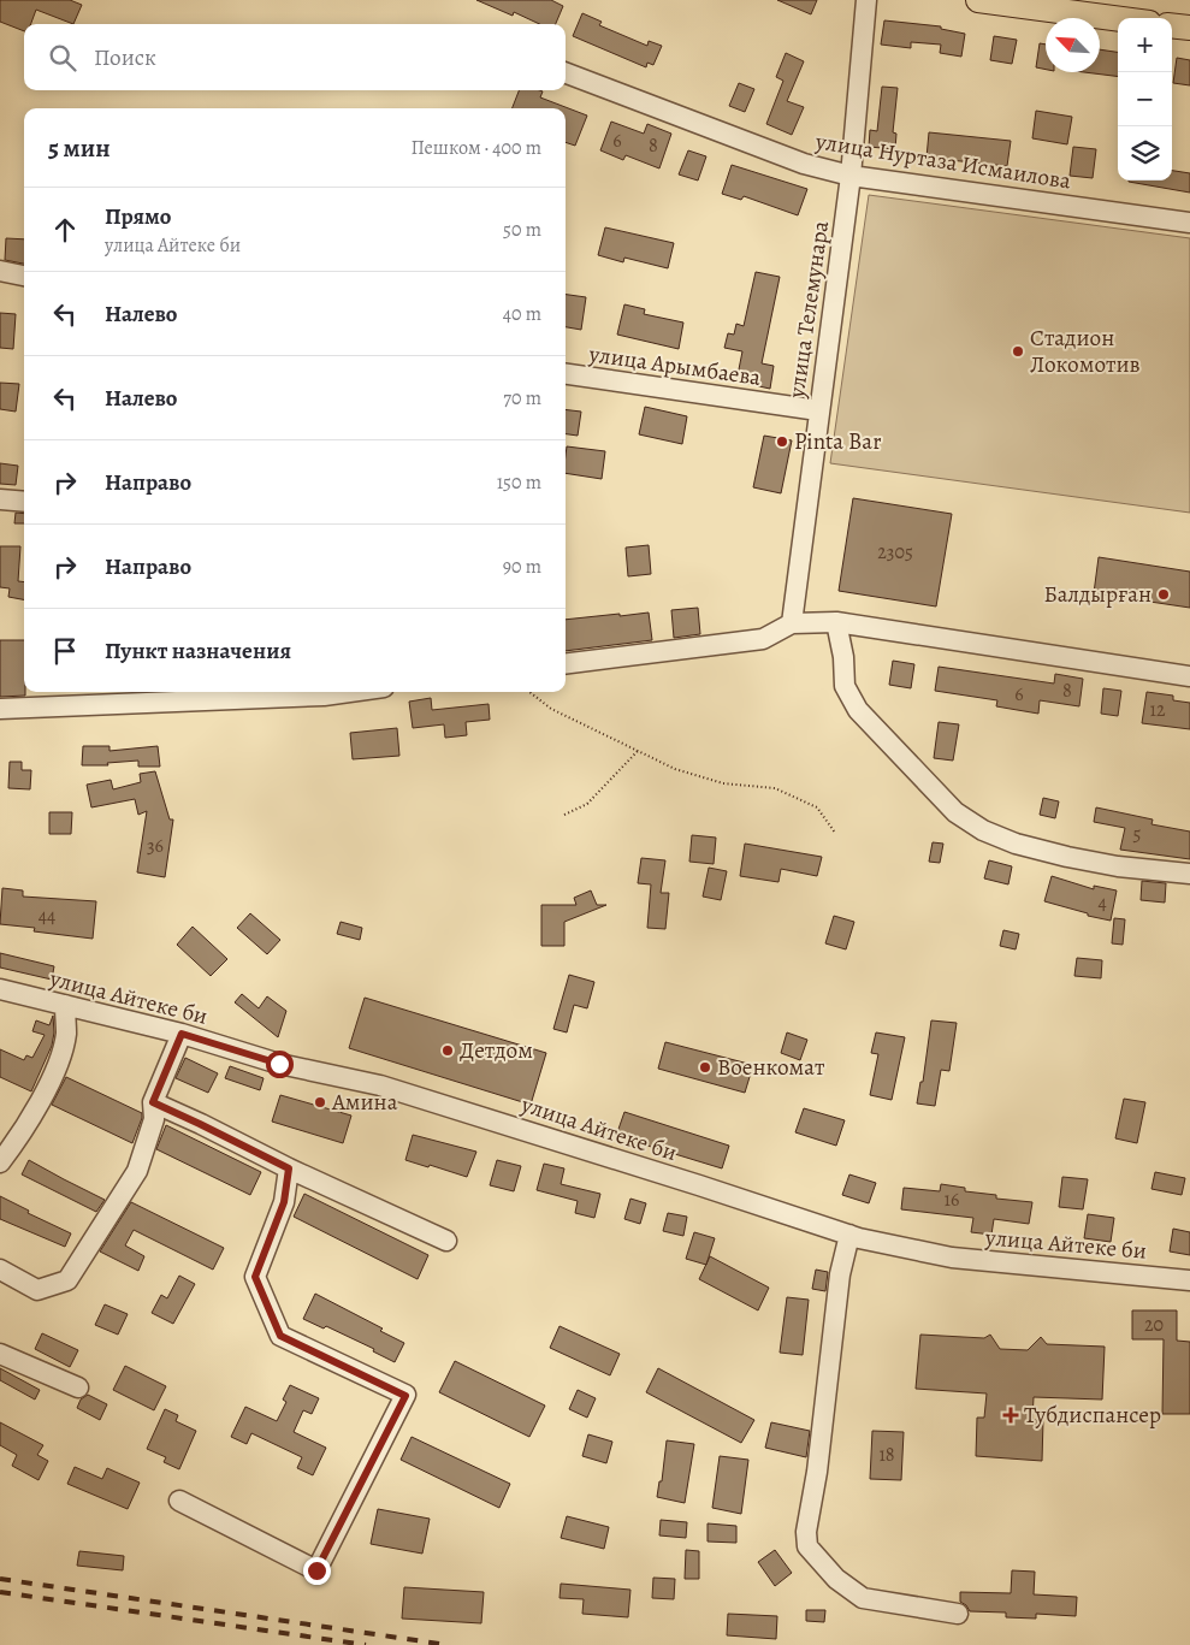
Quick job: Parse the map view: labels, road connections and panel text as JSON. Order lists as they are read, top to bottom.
{
  "streets": {
    "street": [
      "улица Нуртаза Исмаилова",
      "улица Телемунара",
      "улица Арымбаева",
      "улица Айтеке би"
    ]
  },
  "crossings": [
    ["улица Нуртаза Исмаилова", "улица Телемунара"],
    ["улица Телемунара", "улица Арымбаева"]
  ],
  "places": {
    "other": [
      "Стадион Локомотив",
      "Pinta Bar",
      "Балдырған",
      "Детдом",
      "Военкомат",
      "Амина"
    ],
    "health": ["Тубдиспансер"]
  },
  "house_numbers": [
    "6",
    "8",
    "2305",
    "8",
    "6",
    "12",
    "5",
    "36",
    "4",
    "44",
    "16",
    "20",
    "18"
  ],
  "north": "top left",
  "page": {
    "map_buttons": ["+", "−"],
    "search": "Поиск",
    "heading": ["5 мин", "Пешком · 400 m"],
    "list": [
      ["Прямо", "улица Айтеке би", "50 m"],
      ["Налево", "40 m"],
      ["Налево", "70 m"],
      ["Направо", "150 m"],
      ["Направо", "90 m"],
      "Пункт назначения"
    ]
  }
}
